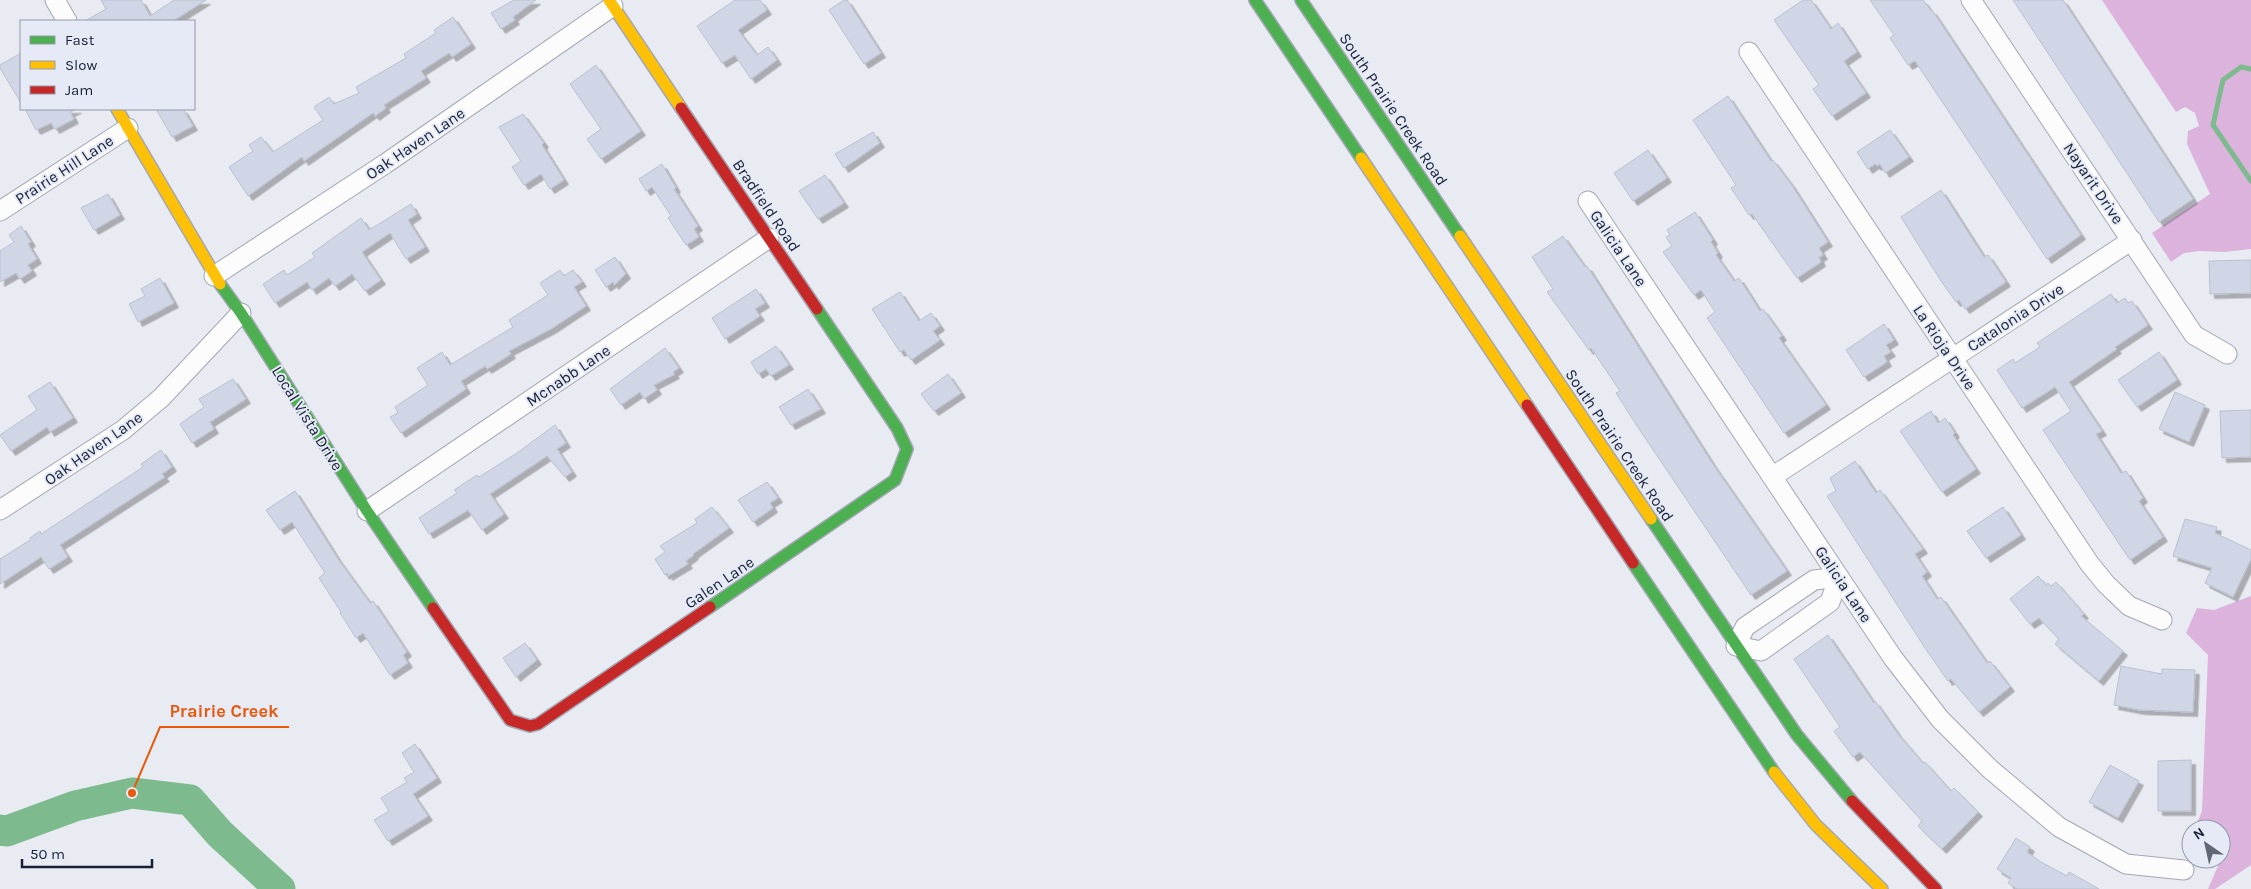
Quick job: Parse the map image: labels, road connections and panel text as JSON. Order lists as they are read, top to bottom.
{
  "streets": {
    "main road": [
      "South Prairie Creek Road",
      "Bradfield Road",
      "Local Vista Drive",
      "Galen Lane"
    ],
    "street": [
      "Oak Haven Lane",
      "Prairie Hill Lane",
      "Nayarit Drive",
      "Galicia Lane",
      "Catalonia Drive",
      "La Rioja Drive",
      "Mcnabb Lane"
    ]
  },
  "crossings": [
    ["Oak Haven Lane", "Bradfield Road"],
    ["Oak Haven Lane", "Local Vista Drive"],
    ["Prairie Hill Lane", "Local Vista Drive"],
    ["Nayarit Drive", "Catalonia Drive"],
    ["Bradfield Road", "Mcnabb Lane"],
    ["Bradfield Road", "Galen Lane"],
    ["Galicia Lane", "Catalonia Drive"],
    ["Catalonia Drive", "La Rioja Drive"],
    ["Mcnabb Lane", "Local Vista Drive"],
    ["Local Vista Drive", "Galen Lane"]
  ],
  "places": ["Prairie Creek"],
  "legend": ["Fast", "Slow", "Jam"],
  "scale_bar": "50 m",
  "north": "top left"
}
